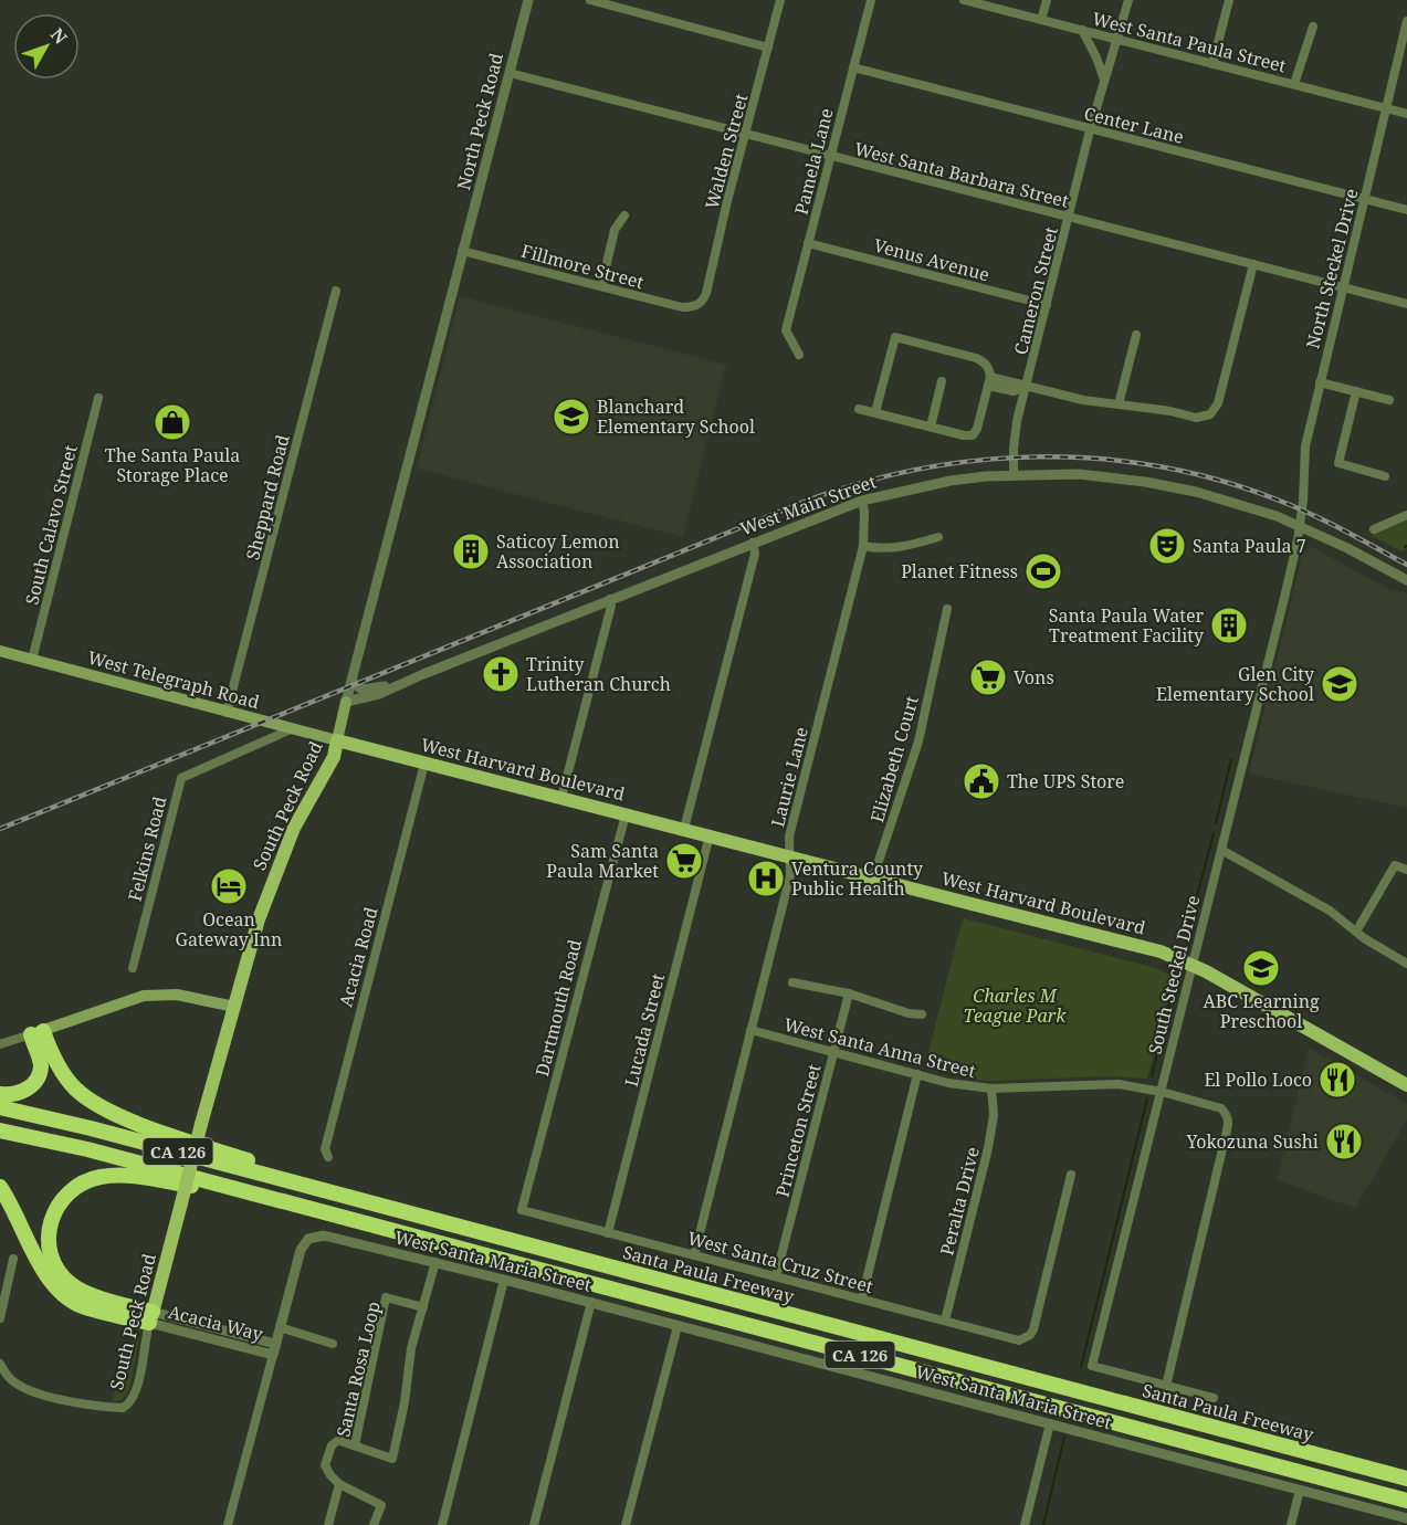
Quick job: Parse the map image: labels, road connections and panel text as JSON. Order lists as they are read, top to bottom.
{
  "streets": {
    "highway": ["CA 126", "Santa Paula Freeway"],
    "main road": ["West Telegraph Road", "West Harvard Boulevard", "South Peck Road"],
    "street": [
      "West Santa Paula Street",
      "North Peck Road",
      "Center Lane",
      "Walden Street",
      "Pamela Lane",
      "West Santa Barbara Street",
      "Venus Avenue",
      "Fillmore Street",
      "North Steckel Drive",
      "Cameron Street",
      "Sheppard Road",
      "West Main Street",
      "South Calavo Street",
      "Elizabeth Court",
      "Laurie Lane",
      "Felkins Road",
      "Acacia Road",
      "South Steckel Drive",
      "Dartmouth Road",
      "Lucada Street",
      "West Santa Anna Street",
      "Princeton Street",
      "Peralta Drive",
      "West Santa Maria Street",
      "West Santa Cruz Street",
      "Acacia Way",
      "Santa Rosa Loop"
    ]
  },
  "crossings": [
    ["West Santa Paula Street", "North Steckel Drive"],
    ["West Santa Paula Street", "Cameron Street"],
    ["North Peck Road", "West Santa Barbara Street"],
    ["North Peck Road", "Fillmore Street"],
    ["North Peck Road", "South Peck Road"],
    ["Center Lane", "Pamela Lane"],
    ["Center Lane", "North Steckel Drive"],
    ["Center Lane", "Cameron Street"],
    ["Walden Street", "West Santa Barbara Street"],
    ["Walden Street", "Fillmore Street"],
    ["Pamela Lane", "West Santa Barbara Street"],
    ["Pamela Lane", "Venus Avenue"],
    ["West Santa Barbara Street", "North Steckel Drive"],
    ["West Santa Barbara Street", "Cameron Street"],
    ["Venus Avenue", "Cameron Street"],
    ["Fillmore Street", "South Peck Road"],
    ["North Steckel Drive", "West Main Street"],
    ["North Steckel Drive", "South Steckel Drive"],
    ["Cameron Street", "West Main Street"],
    ["Sheppard Road", "West Telegraph Road"],
    ["West Main Street", "Laurie Lane"],
    ["West Main Street", "South Peck Road"],
    ["West Main Street", "South Steckel Drive"],
    ["South Calavo Street", "West Telegraph Road"],
    ["West Telegraph Road", "West Harvard Boulevard"],
    ["West Telegraph Road", "South Peck Road"],
    ["West Telegraph Road", "Felkins Road"],
    ["Elizabeth Court", "West Harvard Boulevard"],
    ["West Harvard Boulevard", "Laurie Lane"],
    ["West Harvard Boulevard", "South Peck Road"],
    ["West Harvard Boulevard", "Acacia Road"],
    ["West Harvard Boulevard", "South Steckel Drive"],
    ["West Harvard Boulevard", "Dartmouth Road"],
    ["West Harvard Boulevard", "Lucada Street"],
    ["Laurie Lane", "West Santa Anna Street"],
    ["Laurie Lane", "West Santa Cruz Street"],
    ["South Peck Road", "Acacia Way"],
    ["South Steckel Drive", "West Santa Anna Street"],
    ["Dartmouth Road", "West Santa Cruz Street"],
    ["Lucada Street", "West Santa Cruz Street"],
    ["West Santa Anna Street", "Princeton Street"],
    ["West Santa Anna Street", "Peralta Drive"],
    ["Princeton Street", "West Santa Cruz Street"],
    ["Peralta Drive", "West Santa Cruz Street"],
    ["West Santa Maria Street", "Santa Rosa Loop"]
  ],
  "parks": ["Charles M Teague Park"],
  "places": {
    "school or university": ["Blanchard Elementary School", "Glen City Elementary School", "ABC Learning Preschool"],
    "shop": ["The Santa Paula Storage Place"],
    "theatre": ["Santa Paula 7"],
    "building": ["Saticoy Lemon Association", "Santa Paula Water Treatment Facility"],
    "sports": ["Planet Fitness"],
    "church": ["Trinity Lutheran Church"],
    "supermarket": ["Vons", "Sam Santa Paula Market"],
    "public building": ["The UPS Store"],
    "hospital": ["Ventura County Public Health"],
    "hotel": ["Ocean Gateway Inn"],
    "restaurant": ["El Pollo Loco", "Yokozuna Sushi"]
  },
  "north": "top right"
}
